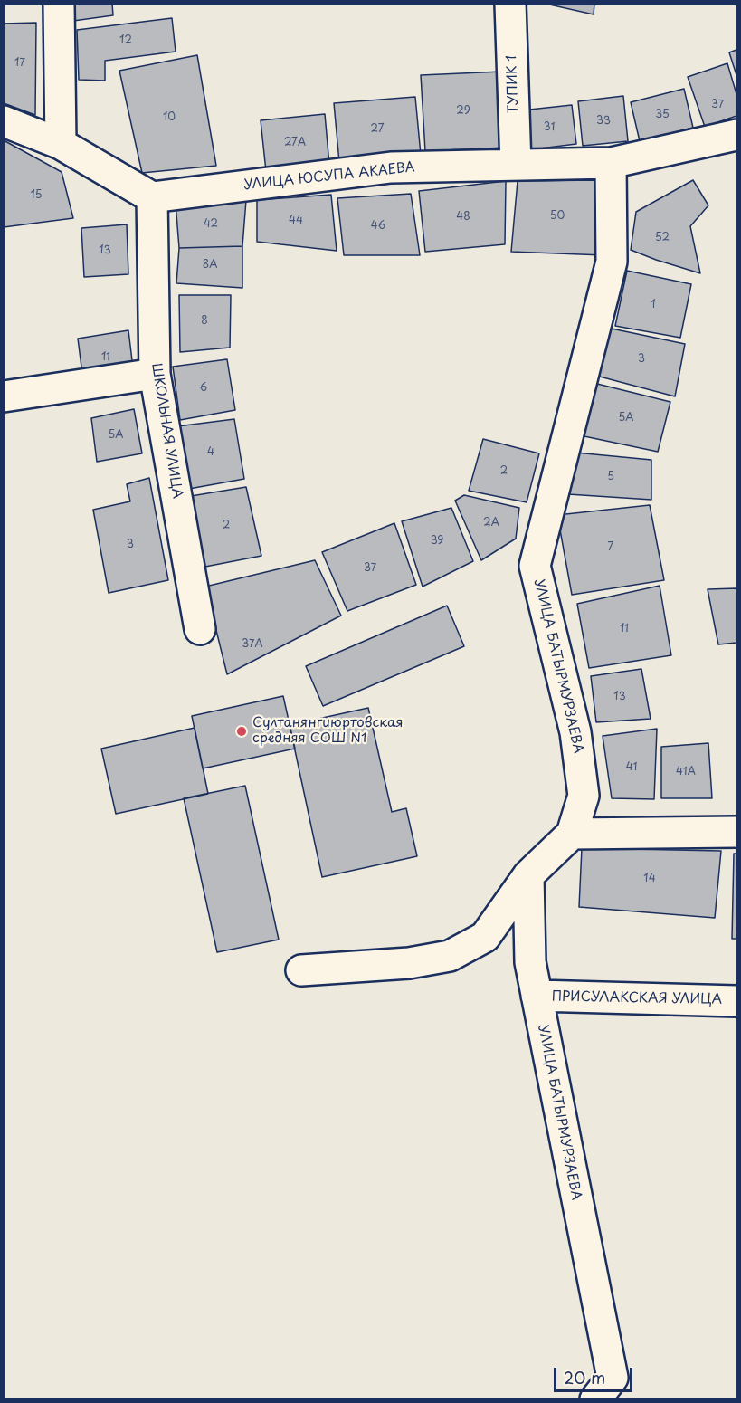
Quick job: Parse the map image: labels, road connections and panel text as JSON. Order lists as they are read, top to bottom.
{
  "streets": {
    "street": [
      "ТУПИК 1",
      "УЛИЦА ЮСУПА АКАЕВА",
      "ШКОЛЬНАЯ УЛИЦА",
      "УЛИЦА БАТЫРМУРЗАЕВА",
      "ПРИСУЛАКСКАЯ УЛИЦА"
    ]
  },
  "crossings": [
    ["ТУПИК 1", "УЛИЦА ЮСУПА АКАЕВА"],
    ["УЛИЦА ЮСУПА АКАЕВА", "ШКОЛЬНАЯ УЛИЦА"],
    ["УЛИЦА ЮСУПА АКАЕВА", "УЛИЦА БАТЫРМУРЗАЕВА"],
    ["УЛИЦА БАТЫРМУРЗАЕВА", "ПРИСУЛАКСКАЯ УЛИЦА"]
  ],
  "places": ["Султанянгиюртовская средняя СОШ N1"],
  "house_numbers": [
    "12",
    "17",
    "37",
    "29",
    "35",
    "10",
    "33",
    "31",
    "27",
    "27А",
    "15",
    "50",
    "48",
    "44",
    "42",
    "46",
    "52",
    "13",
    "8А",
    "1",
    "8",
    "11",
    "3",
    "6",
    "5А",
    "5А",
    "4",
    "2",
    "5",
    "2А",
    "2",
    "39",
    "3",
    "7",
    "37",
    "11",
    "37А",
    "13",
    "41",
    "41А",
    "14"
  ],
  "scale_bar": "20 m"
}
